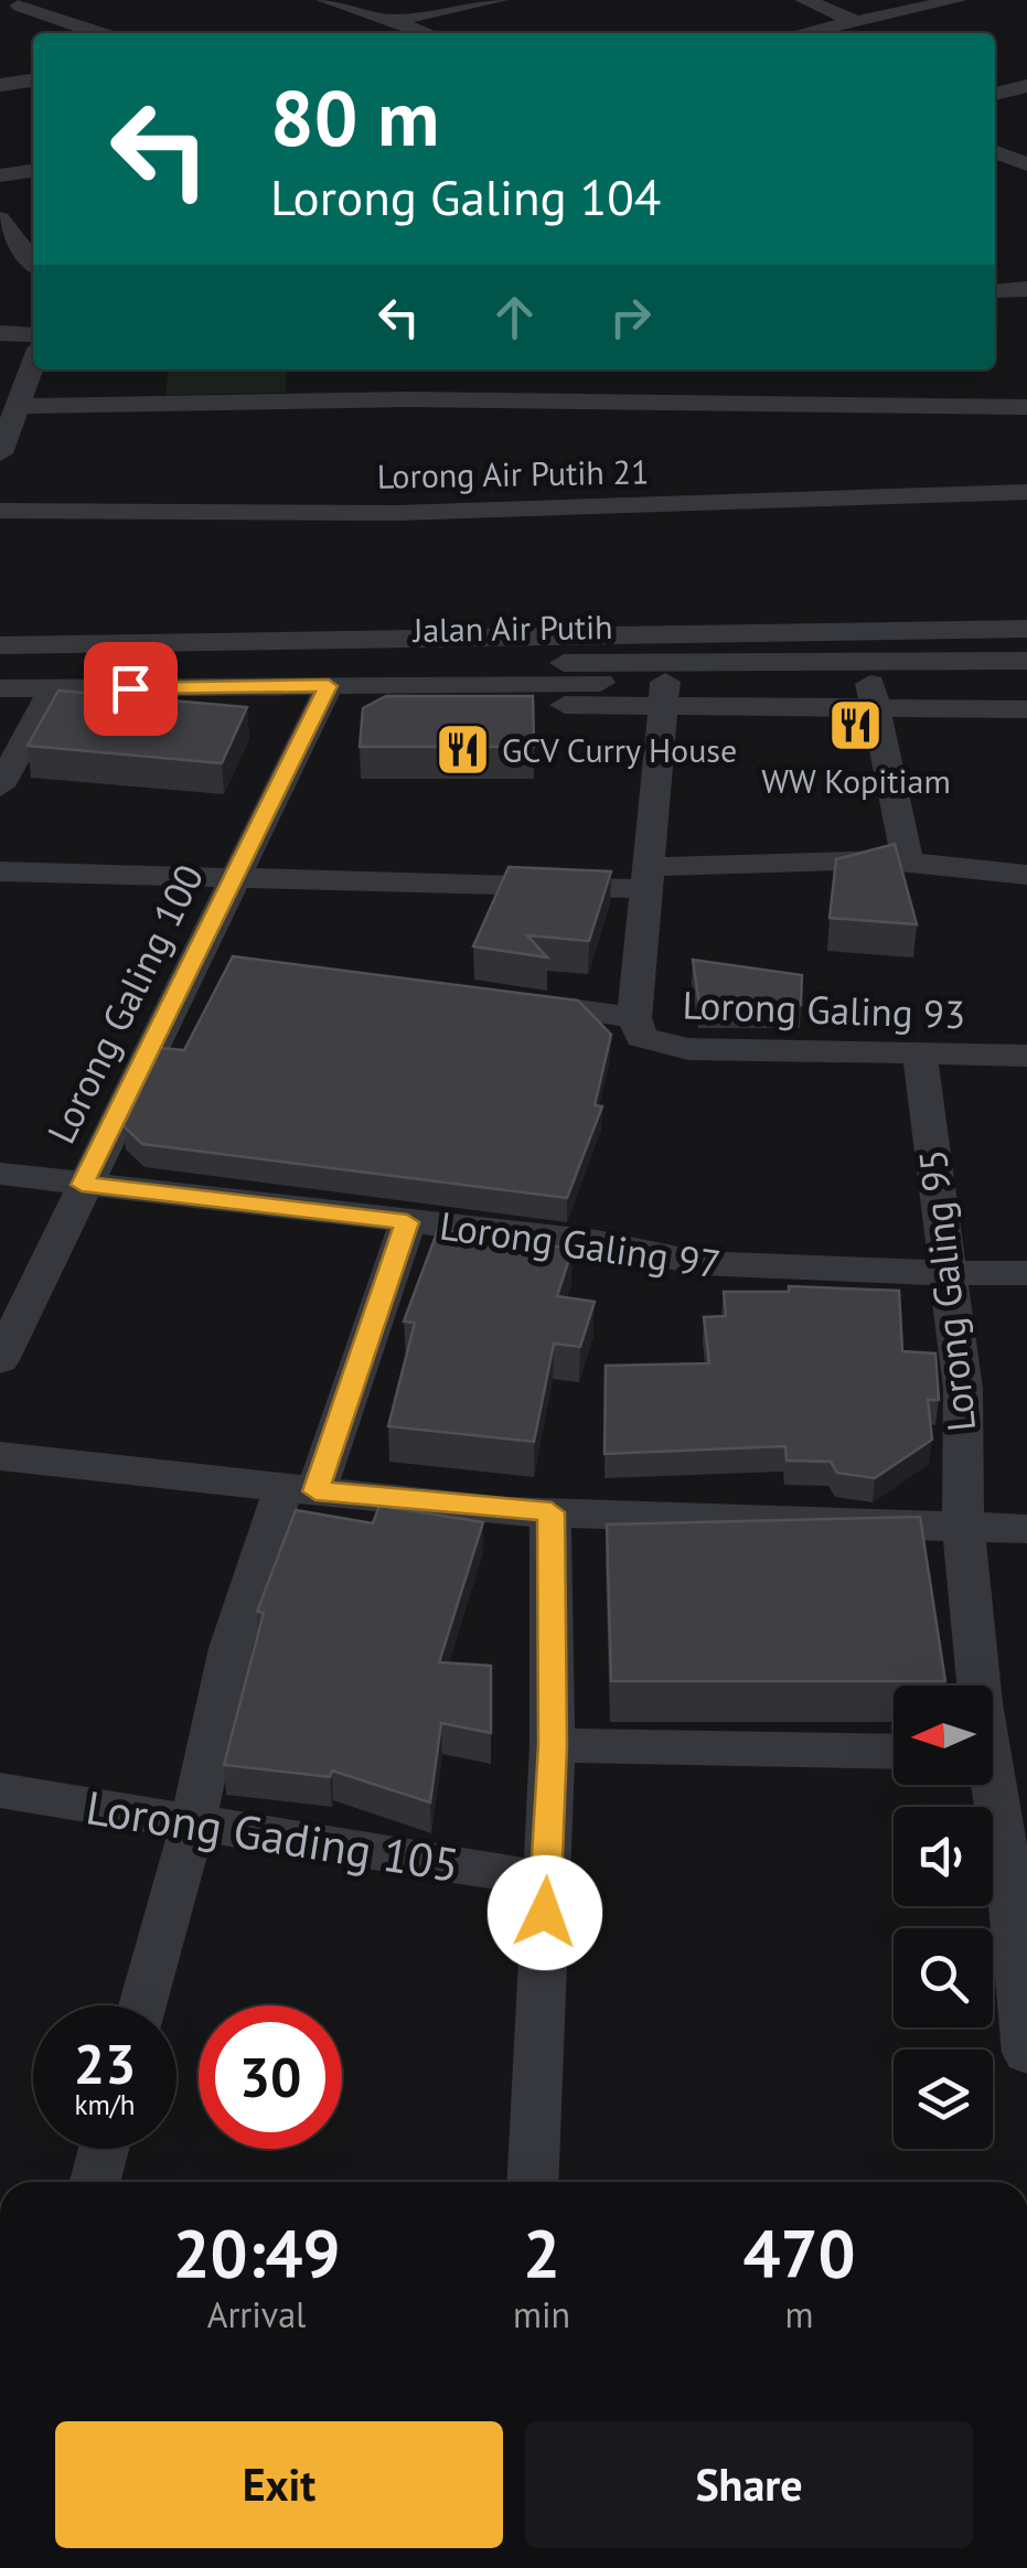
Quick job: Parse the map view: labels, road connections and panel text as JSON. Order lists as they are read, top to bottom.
{
  "streets": {
    "street": [
      "Lorong Air Putih 21",
      "Jalan Air Putih",
      "Lorong Galing 100",
      "Lorong Galing 93",
      "Lorong Galing 97",
      "Lorong Galing 95",
      "Lorong Gading 105"
    ]
  },
  "crossings": [
    ["Jalan Air Putih", "Lorong Galing 100"],
    ["Lorong Galing 100", "Lorong Galing 97"],
    ["Lorong Galing 93", "Lorong Galing 95"],
    ["Lorong Galing 97", "Lorong Galing 95"]
  ],
  "places": {
    "restaurant": ["WW Kopitiam", "GCV Curry House"]
  },
  "north": "left",
  "page": {
    "turn": ["80 m", "Lorong Galing 104"],
    "speed": "23 km/h",
    "limit": "30",
    "eta": [
      "20:49",
      "Arrival",
      "2",
      "min",
      "470",
      "m"
    ],
    "buttons": ["Exit", "Share"]
  }
}
